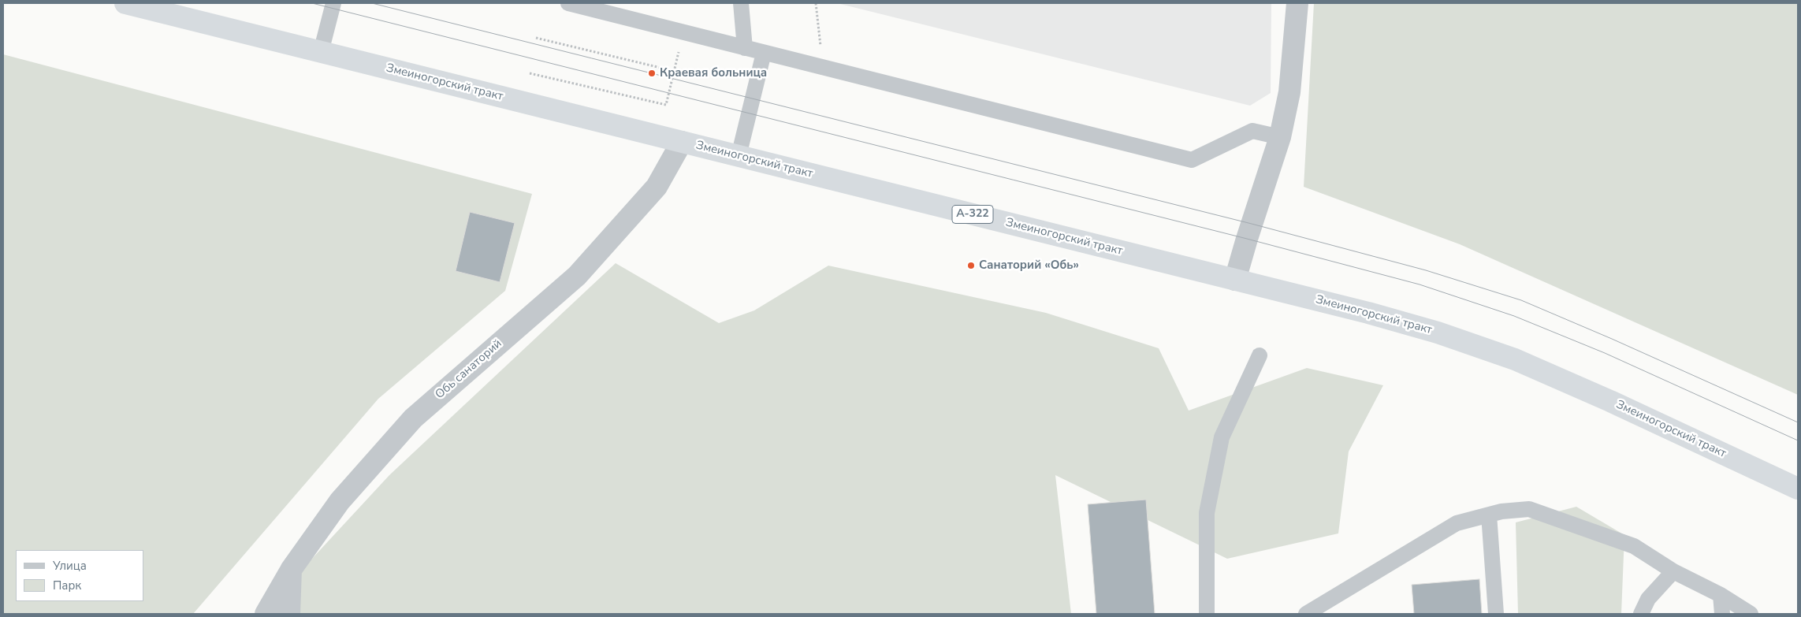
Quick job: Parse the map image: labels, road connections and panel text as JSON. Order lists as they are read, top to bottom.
{
  "streets": {
    "highway": ["Змеиногорский тракт", "А-322"],
    "street": ["Обь санаторий"]
  },
  "crossings": [
    ["Змеиногорский тракт", "Обь санаторий"]
  ],
  "places": ["Краевая больница", "Санаторий «Обь»"],
  "legend": ["Улица", "Парк"]
}
